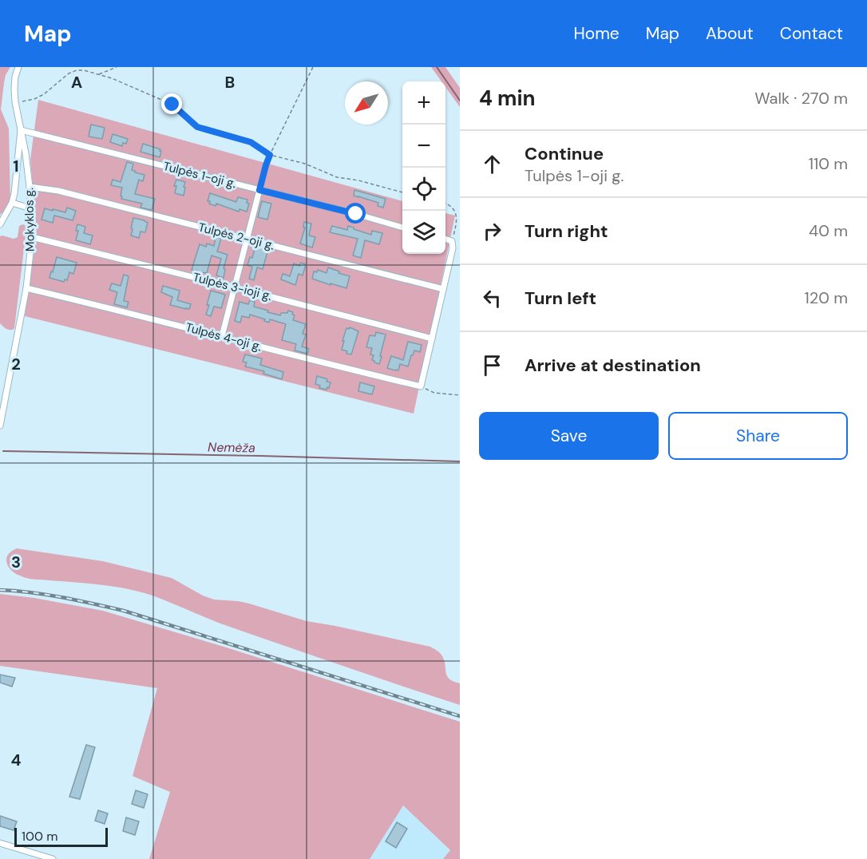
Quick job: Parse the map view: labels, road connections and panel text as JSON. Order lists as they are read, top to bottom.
{
  "streets": {
    "street": [
      "Tulpės 1-oji g.",
      "Mokyklos g.",
      "Tulpės 2-oji g.",
      "Tulpės 3-ioji g.",
      "Tulpės 4-oji g."
    ]
  },
  "crossings": [
    ["Tulpės 1-oji g.", "Mokyklos g."],
    ["Mokyklos g.", "Tulpės 2-oji g."],
    ["Mokyklos g.", "Tulpės 3-ioji g."],
    ["Mokyklos g.", "Tulpės 4-oji g."]
  ],
  "water": ["Nemėža"],
  "scale_bar": "100 m",
  "north": "bottom left",
  "page": {
    "header": "Map",
    "nav": [
      "Home",
      "Map",
      "About",
      "Contact"
    ],
    "heading": ["4 min", "Walk · 270 m"],
    "map_buttons": ["+", "−"],
    "list": [
      ["Continue", "Tulpės 1-oji g.", "110 m"],
      ["Turn right", "40 m"],
      ["Turn left", "120 m"],
      "Arrive at destination"
    ],
    "buttons": ["Save", "Share"],
    "scale": "100 m"
  },
  "grid": {
    "columns": ["A", "B"],
    "rows": [
      "1",
      "2",
      "3",
      "4"
    ]
  }
}
